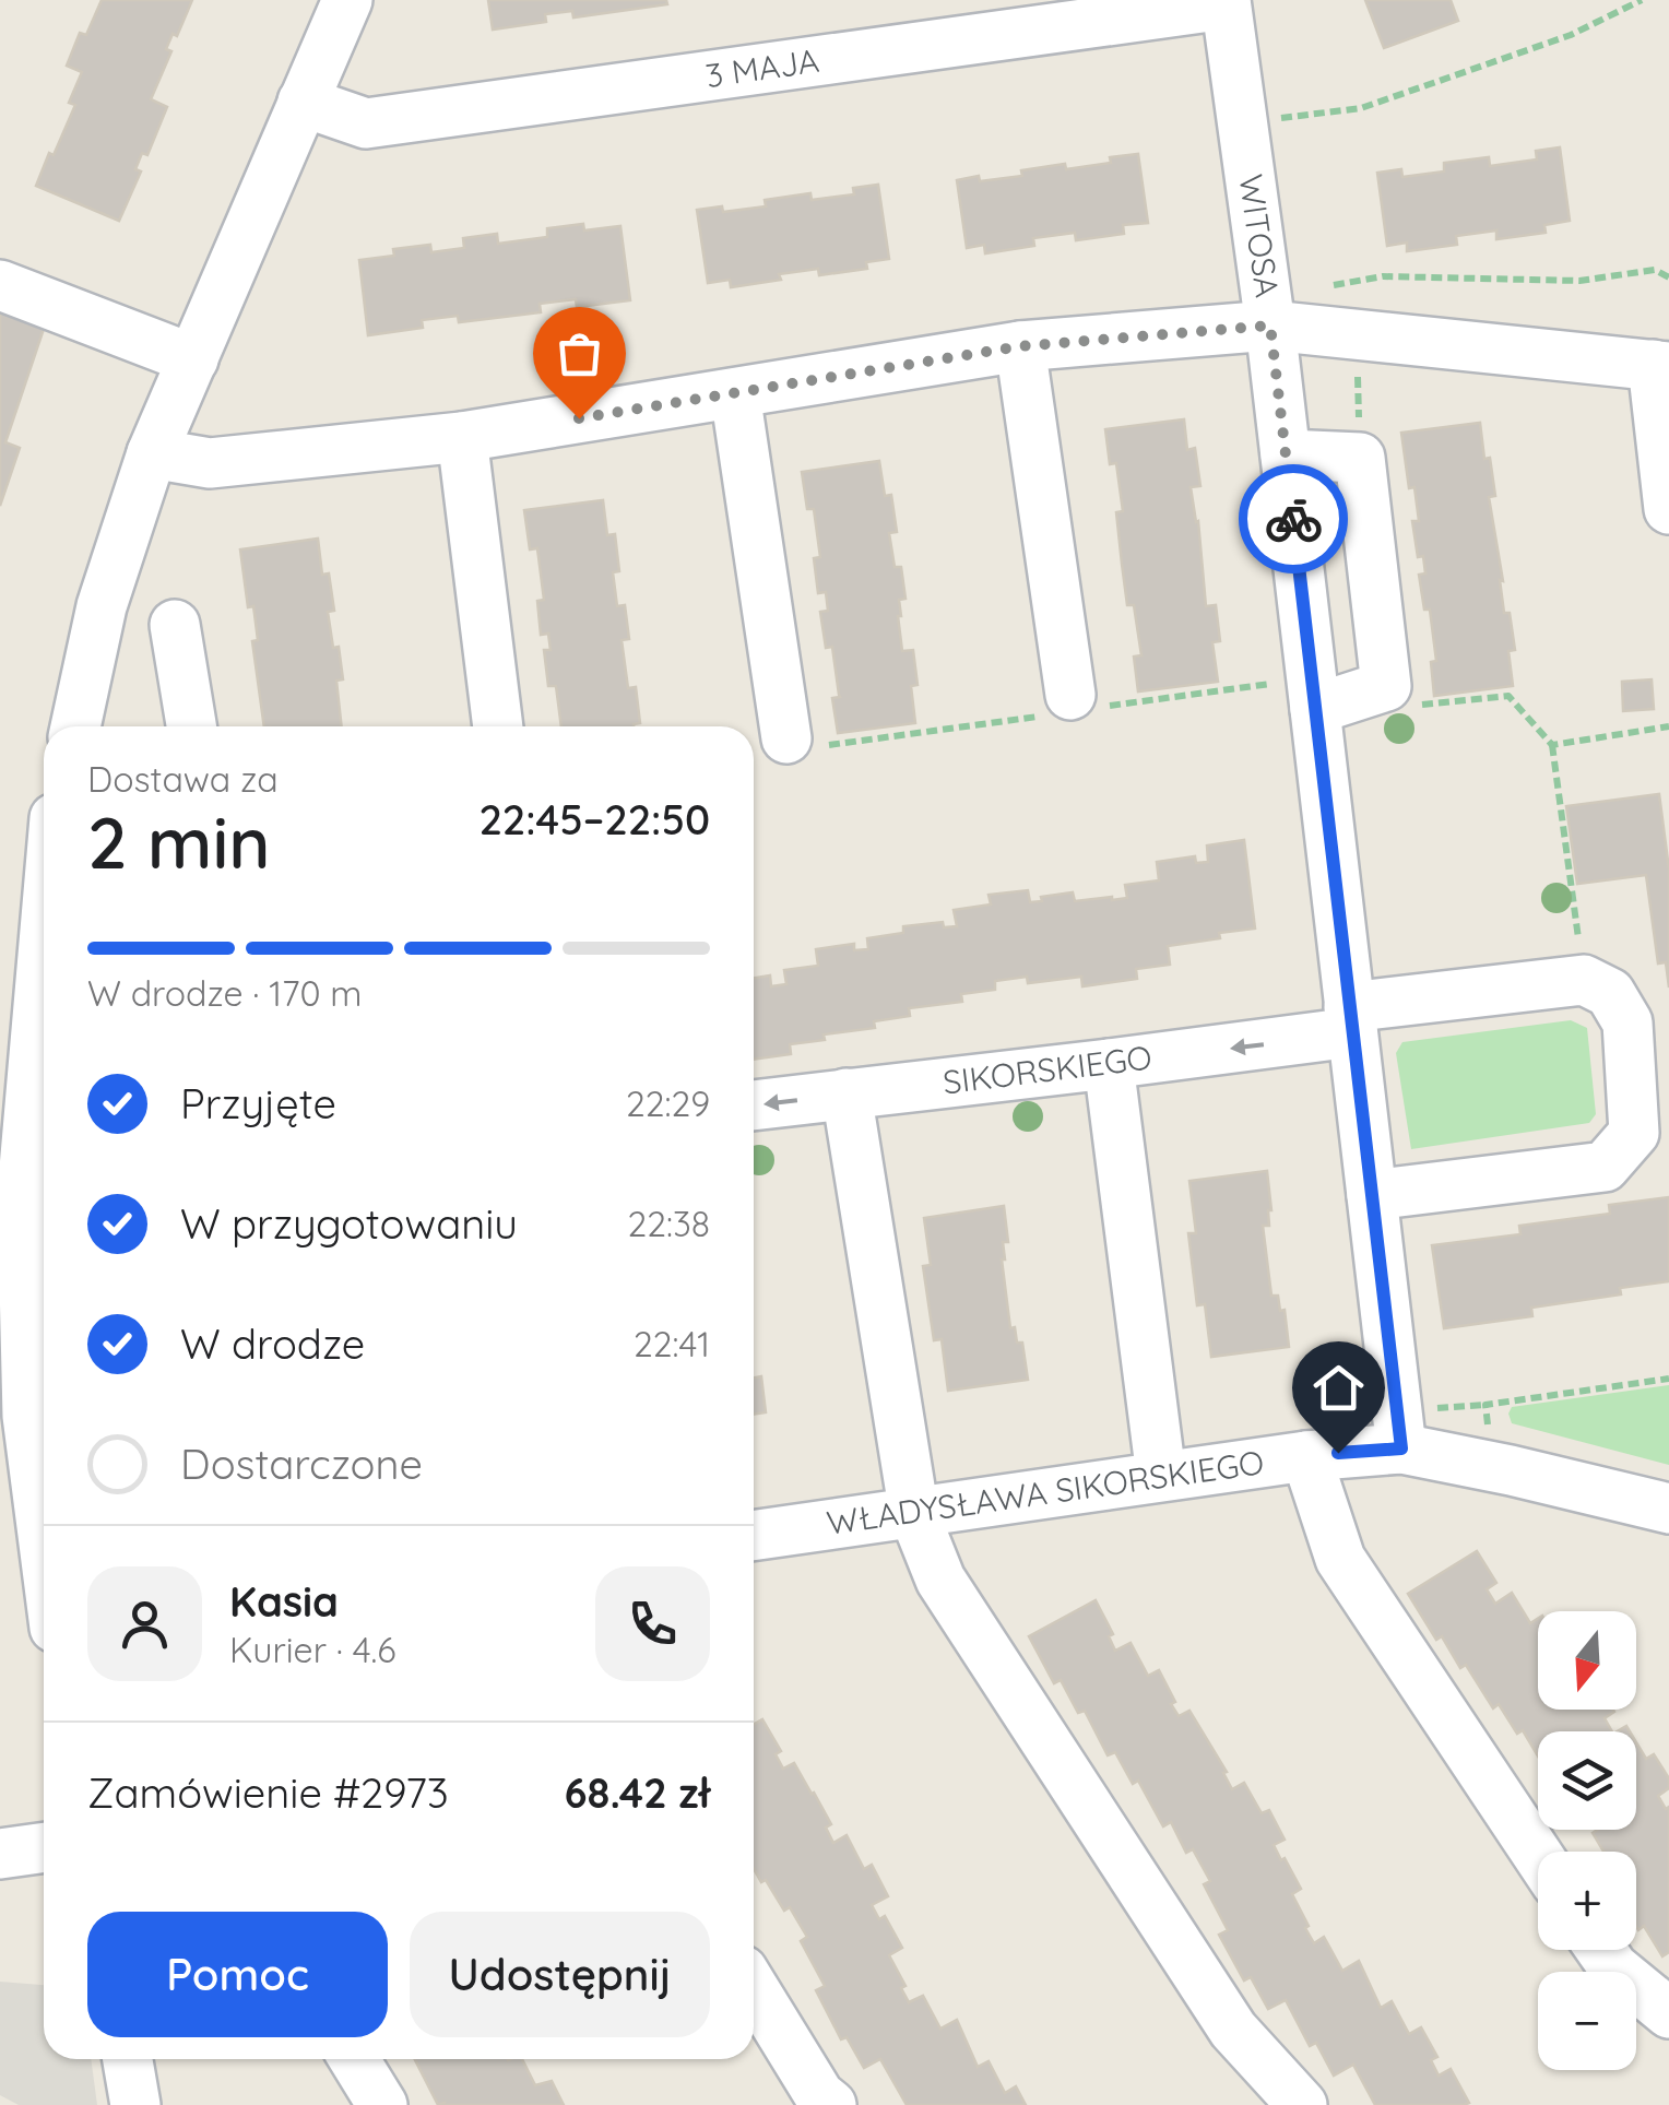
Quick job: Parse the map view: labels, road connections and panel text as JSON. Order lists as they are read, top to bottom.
{
  "streets": {
    "street": [
      "3 MAJA",
      "WITOSA",
      "SIKORSKIEGO",
      "WŁADYSŁAWA SIKORSKIEGO"
    ]
  },
  "crossings": [
    ["3 MAJA", "WITOSA"],
    ["WITOSA", "SIKORSKIEGO"],
    ["WITOSA", "WŁADYSŁAWA SIKORSKIEGO"]
  ],
  "one_way": ["SIKORSKIEGO"],
  "north": "bottom",
  "page": {
    "heading": ["2 min", "Dostawa za", "22:45–22:50"],
    "panel": [
      "Kasia",
      "Kurier · 4.6",
      "Zamówienie #2973",
      "68.42 zł"
    ],
    "bar": "W drodze · 170 m",
    "list": [
      ["Przyjęte", "22:29"],
      ["W przygotowaniu", "22:38"],
      ["W drodze", "22:41"],
      "Dostarczone"
    ],
    "map_buttons": ["+", "−"],
    "buttons": ["Pomoc", "Udostępnij"]
  }
}
